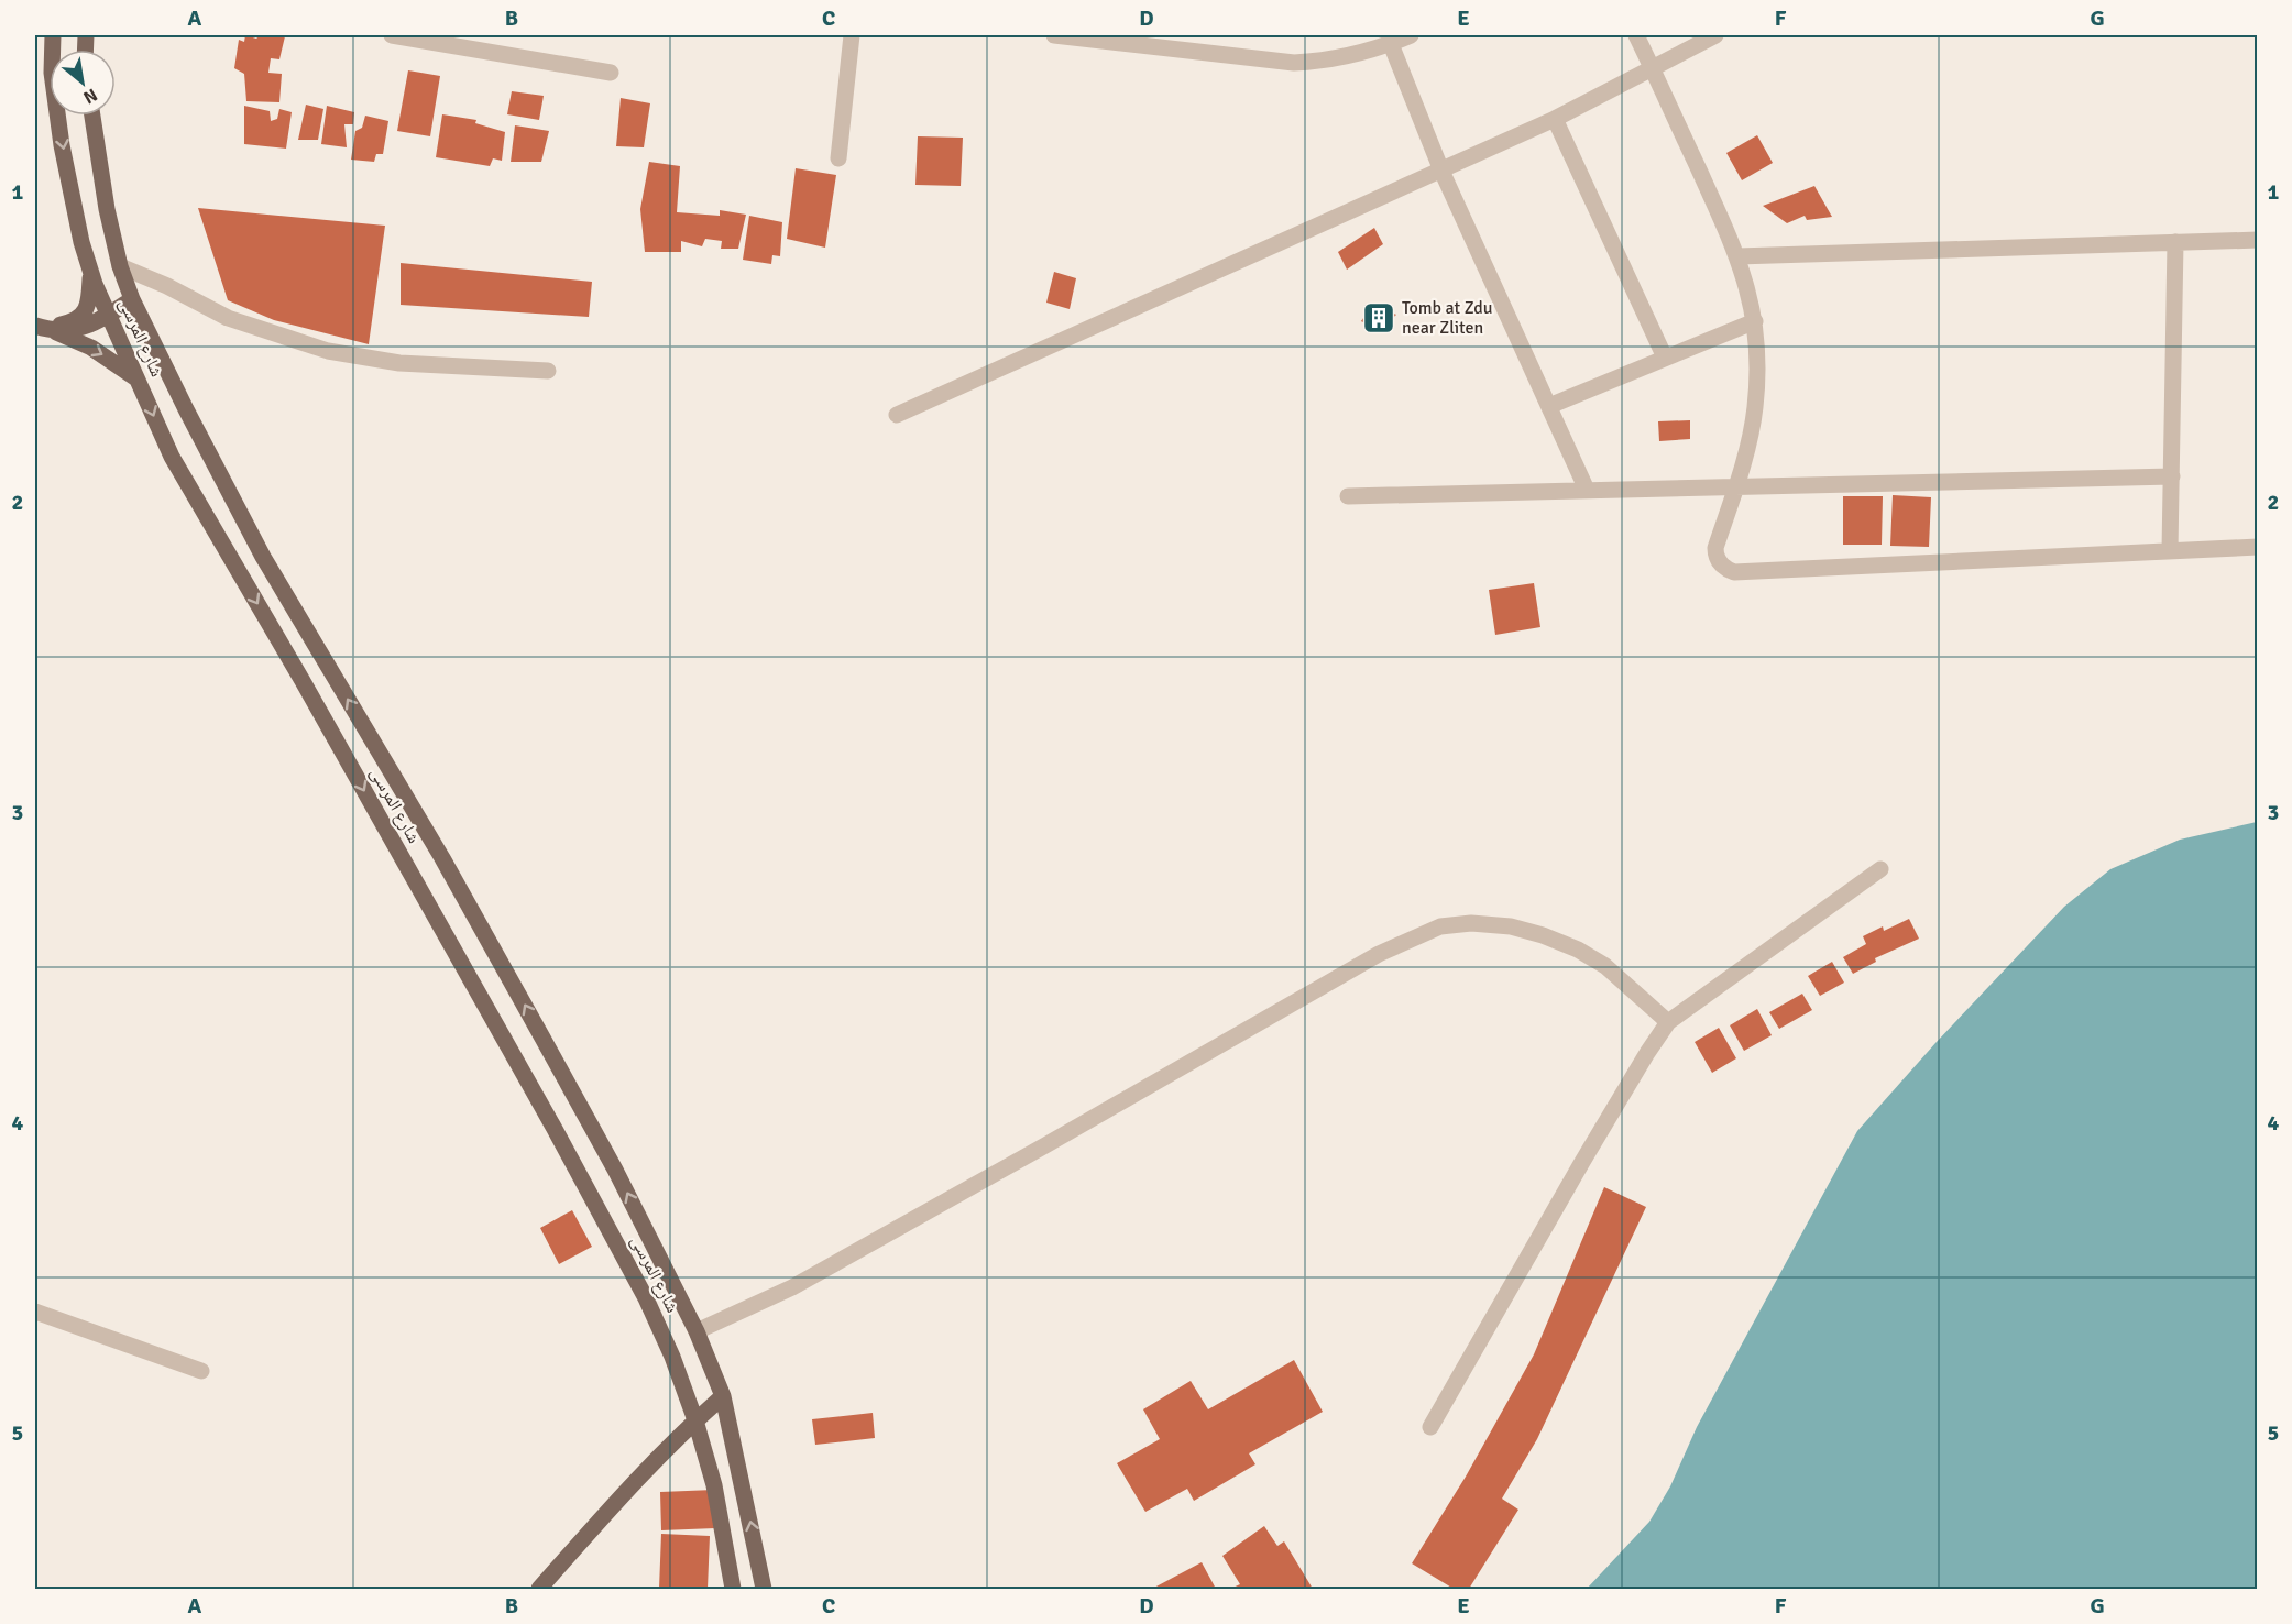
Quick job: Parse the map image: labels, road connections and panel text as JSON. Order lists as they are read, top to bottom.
{
  "streets": {
    "main road": ["شارع المرسى"]
  },
  "places": {
    "building": ["Tomb at Zdu near Zliten"]
  },
  "north": "bottom right",
  "grid": {
    "columns": [
      "A",
      "B",
      "C",
      "D",
      "E",
      "F",
      "G"
    ],
    "rows": [
      "1",
      "2",
      "3",
      "4",
      "5"
    ]
  }
}
